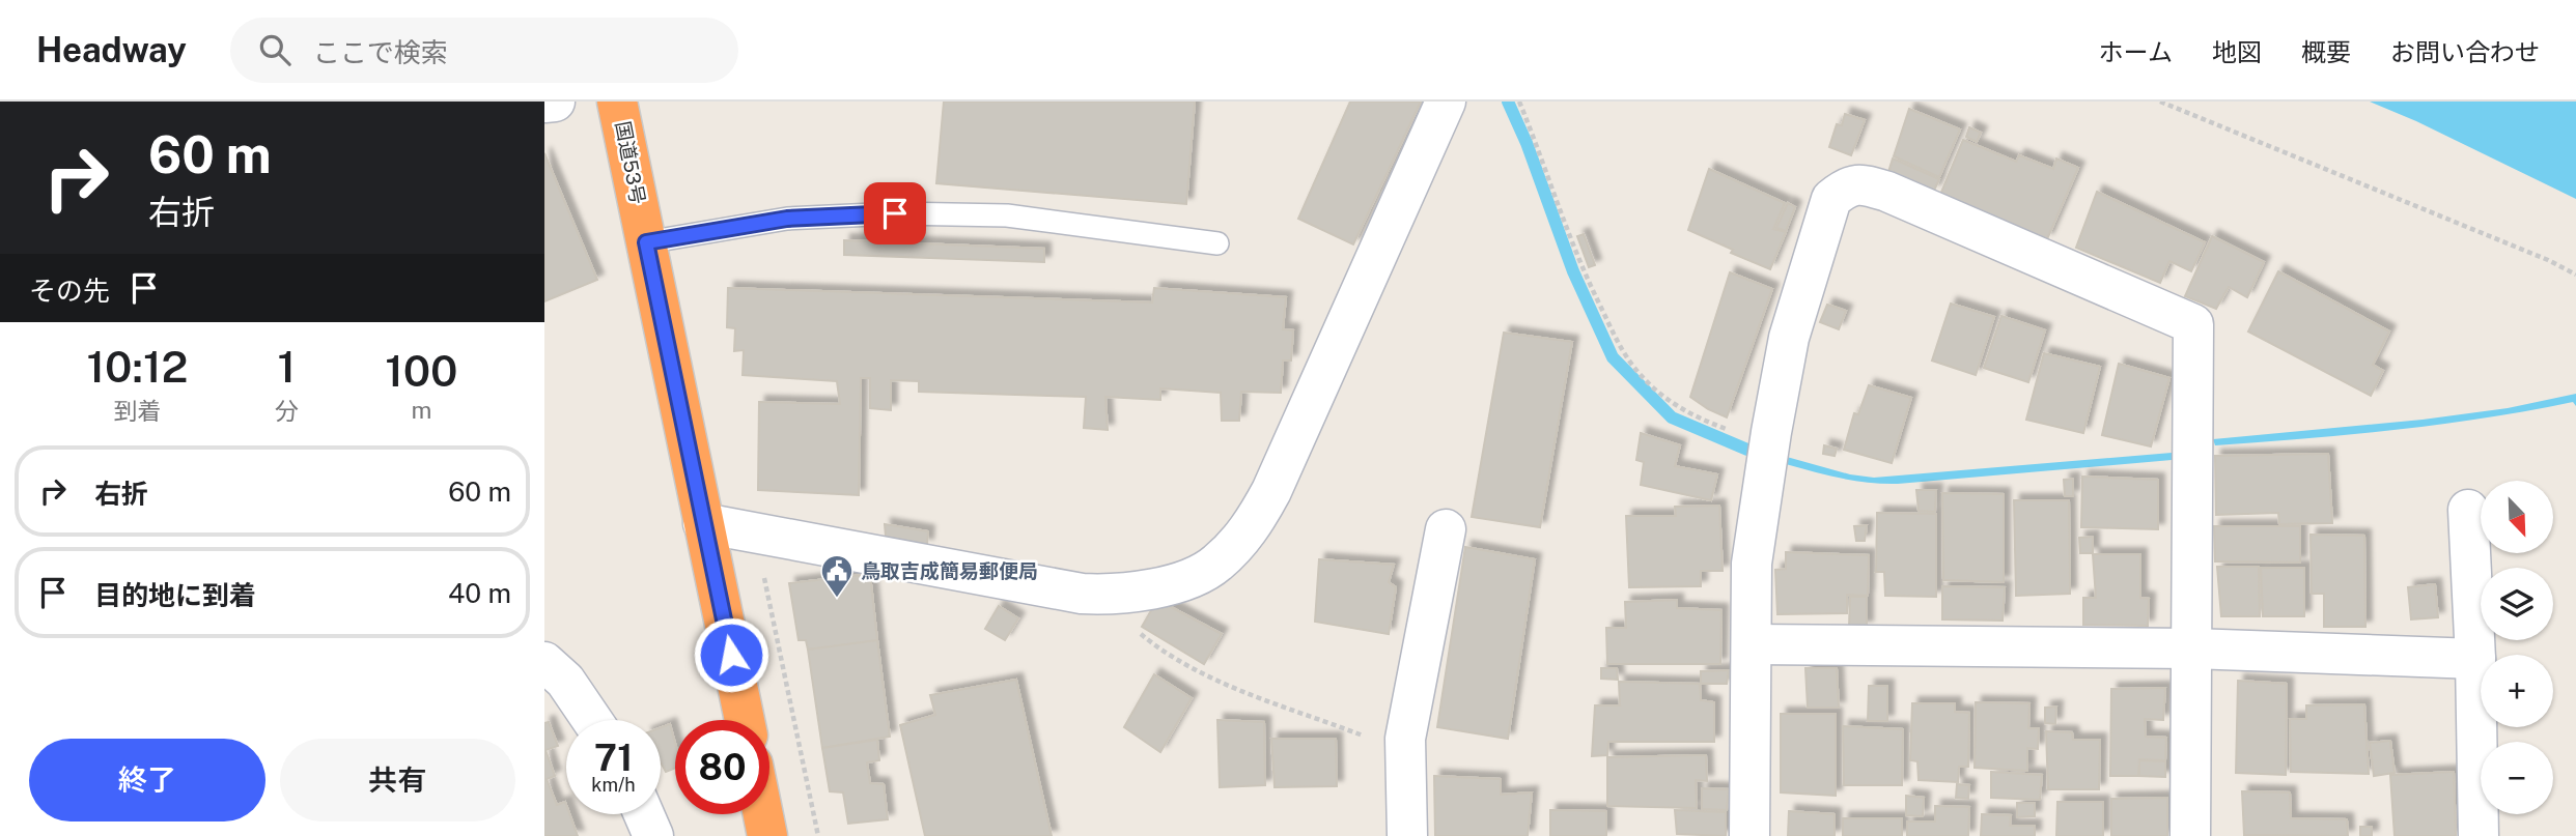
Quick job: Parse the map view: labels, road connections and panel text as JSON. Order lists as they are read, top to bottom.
{
  "streets": {
    "highway": ["国道53号"]
  },
  "places": {
    "public building": ["鳥取吉成簡易郵便局"]
  },
  "north": "bottom right",
  "page": {
    "header": "Headway",
    "search": "ここで検索",
    "nav": [
      "ホーム",
      "地図",
      "概要",
      "お問い合わせ"
    ],
    "turn": ["60 m", "右折"],
    "then": "その先",
    "eta": [
      "10:12",
      "到着",
      "1",
      "分",
      "100",
      "m"
    ],
    "list": [
      {
        "name": "右折",
        "value": "60 m"
      },
      {
        "name": "目的地に到着",
        "value": "40 m"
      }
    ],
    "map_buttons": ["+", "−"],
    "speed": "71 km/h",
    "limit": "80",
    "buttons": ["終了", "共有"]
  }
}
